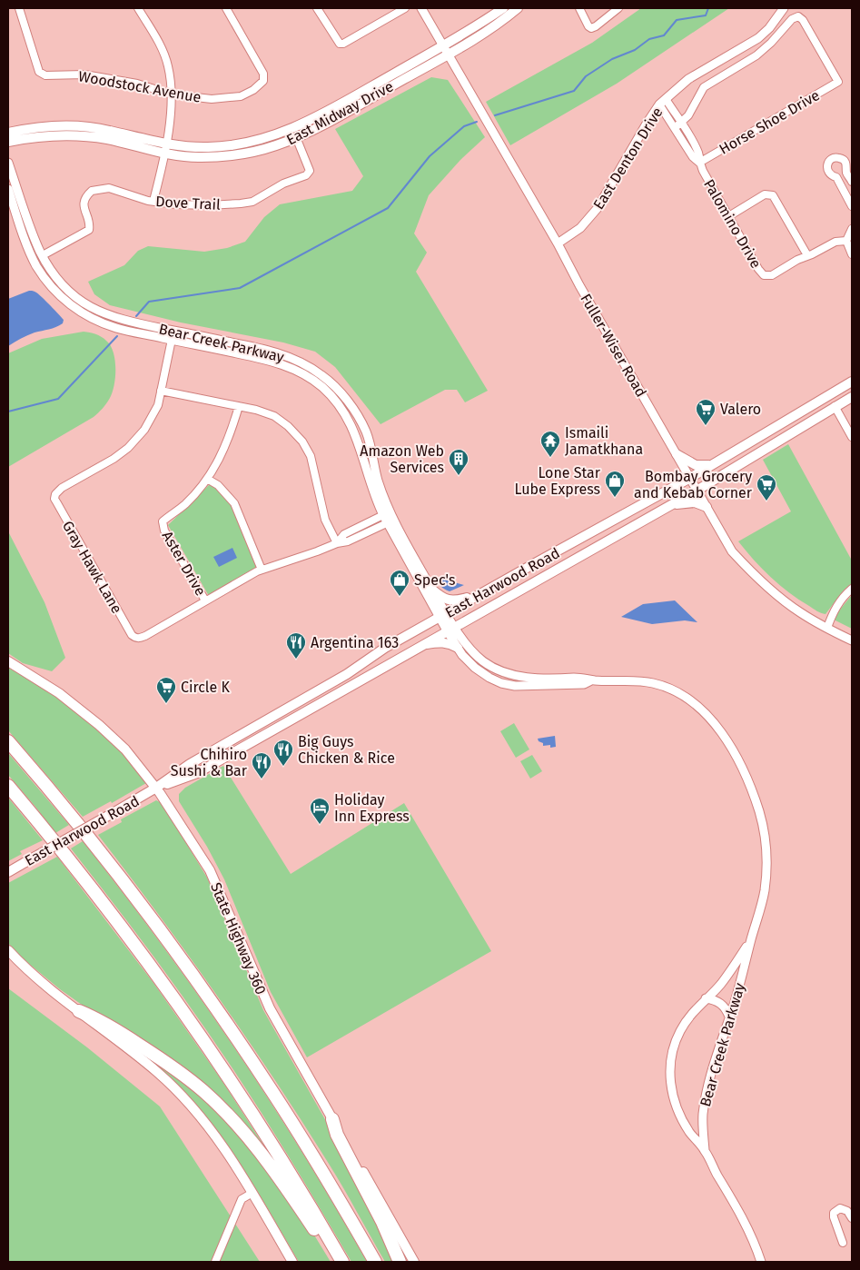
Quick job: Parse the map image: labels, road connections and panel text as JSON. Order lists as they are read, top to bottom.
{
  "streets": {
    "main road": ["East Midway Drive", "East Harwood Road", "State Highway 360"],
    "street": [
      "Woodstock Avenue",
      "Horse Shoe Drive",
      "East Denton Drive",
      "Dove Trail",
      "Palomino Drive",
      "Bear Creek Parkway",
      "Fuller-Wiser Road",
      "Aster Drive",
      "Gray Hawk Lane"
    ]
  },
  "crossings": [
    ["East Midway Drive", "Dove Trail"],
    ["East Midway Drive", "Fuller-Wiser Road"],
    ["Horse Shoe Drive", "Palomino Drive"],
    ["East Denton Drive", "Palomino Drive"],
    ["East Denton Drive", "Fuller-Wiser Road"],
    ["Dove Trail", "Bear Creek Parkway"],
    ["Bear Creek Parkway", "East Harwood Road"],
    ["Fuller-Wiser Road", "East Harwood Road"],
    ["Aster Drive", "Gray Hawk Lane"],
    ["East Harwood Road", "State Highway 360"]
  ],
  "places": {
    "supermarket": ["Valero", "Bombay Grocery and Kebab Corner", "Circle K"],
    "temple": ["Ismaili Jamatkhana"],
    "building": ["Amazon Web Services"],
    "shop": ["Lone Star Lube Express", "Spec's"],
    "restaurant": ["Argentina 163", "Big Guys Chicken & Rice", "Chihiro Sushi & Bar"],
    "hotel": ["Holiday Inn Express"]
  }
}
